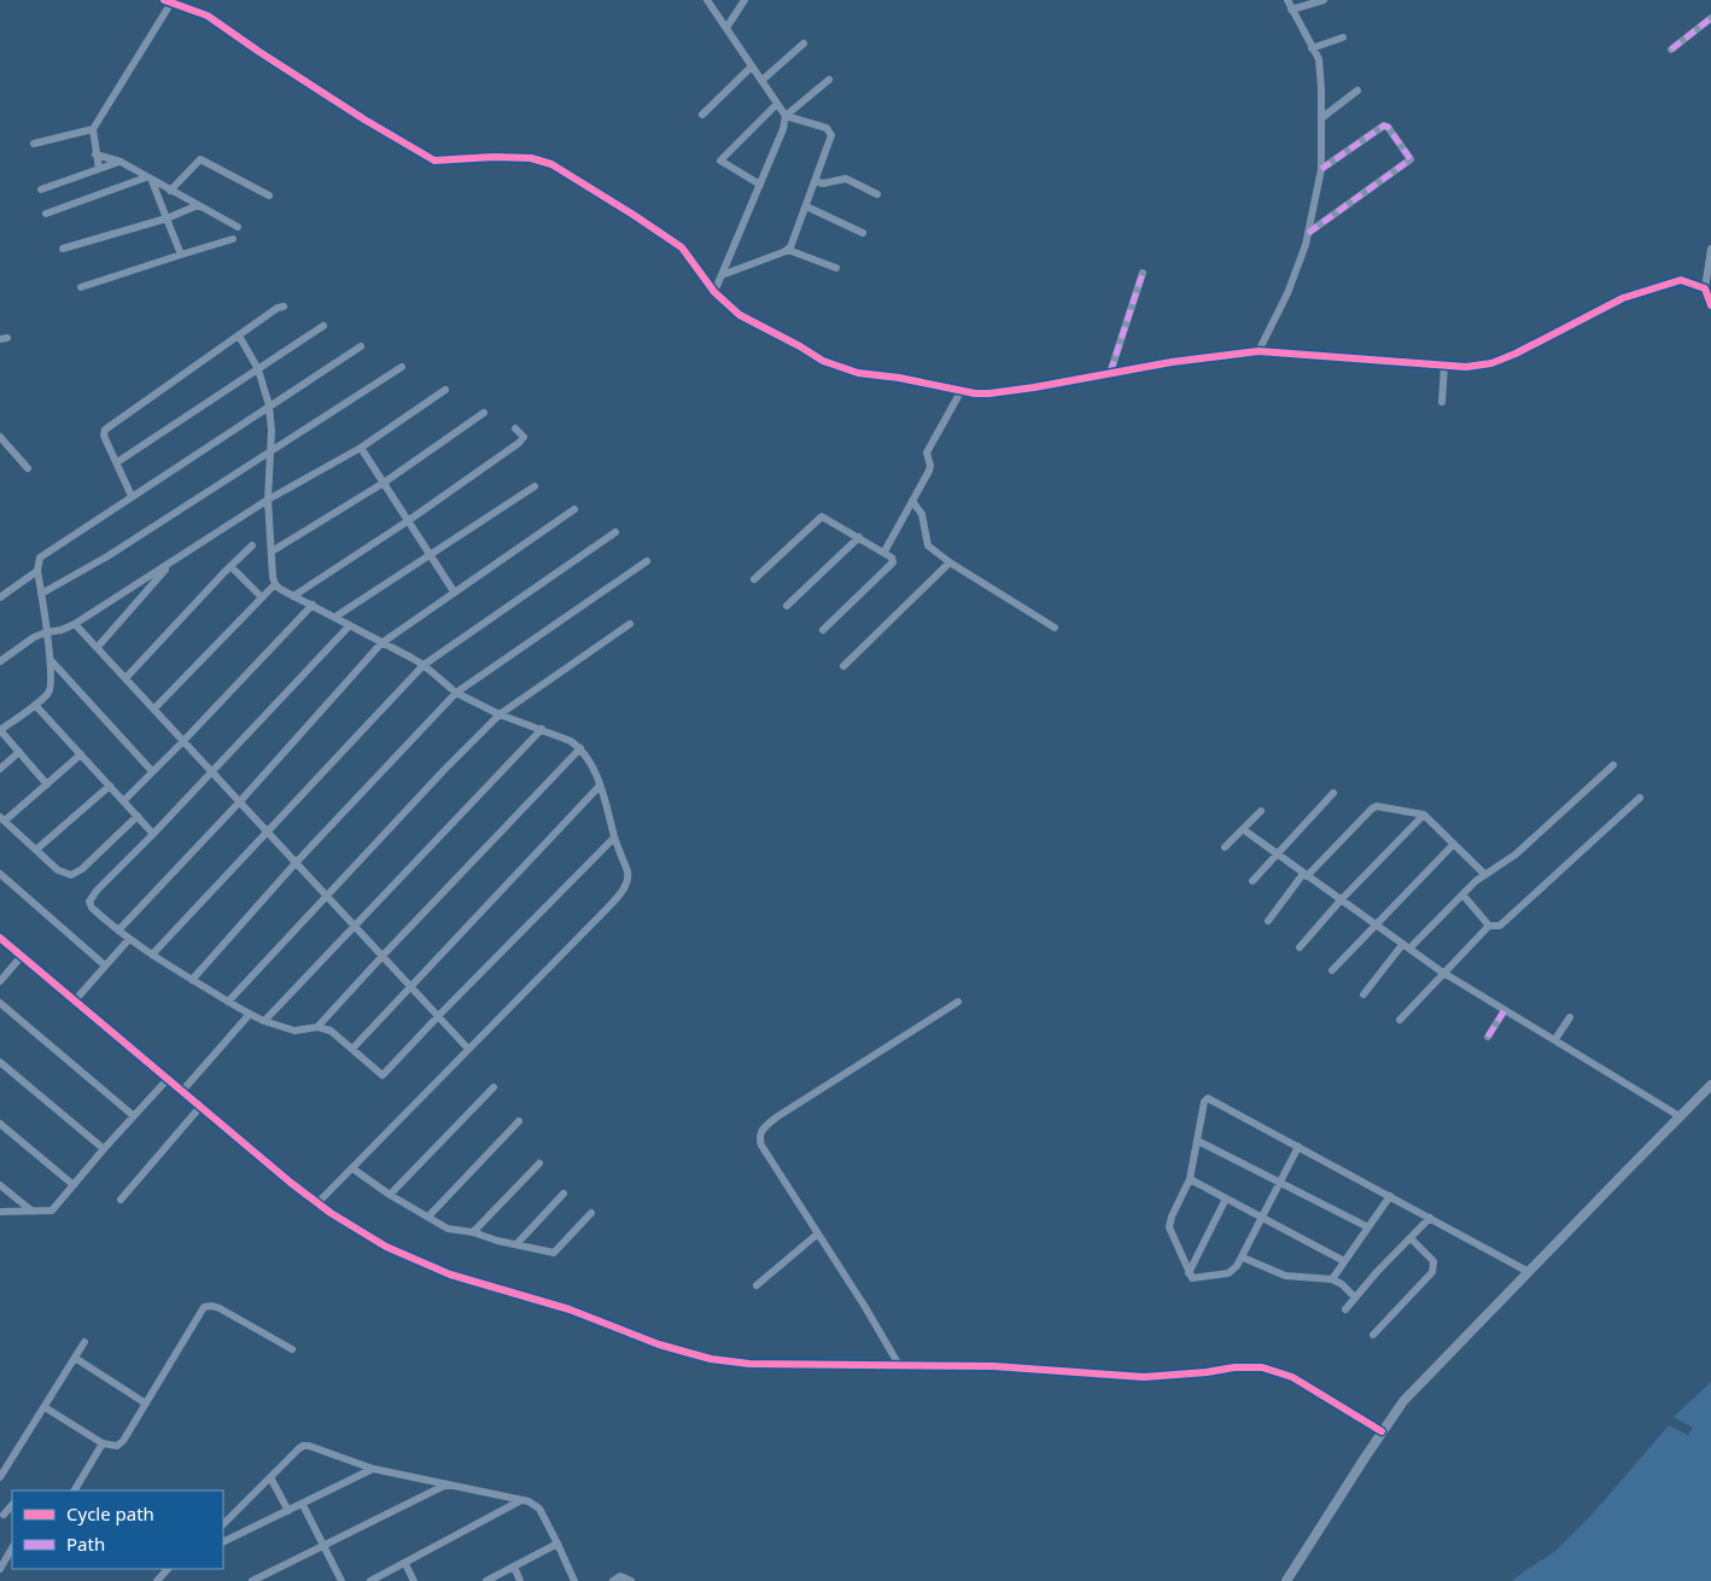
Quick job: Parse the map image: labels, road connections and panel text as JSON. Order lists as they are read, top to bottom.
{
  "legend": ["Cycle path", "Path"]
}
